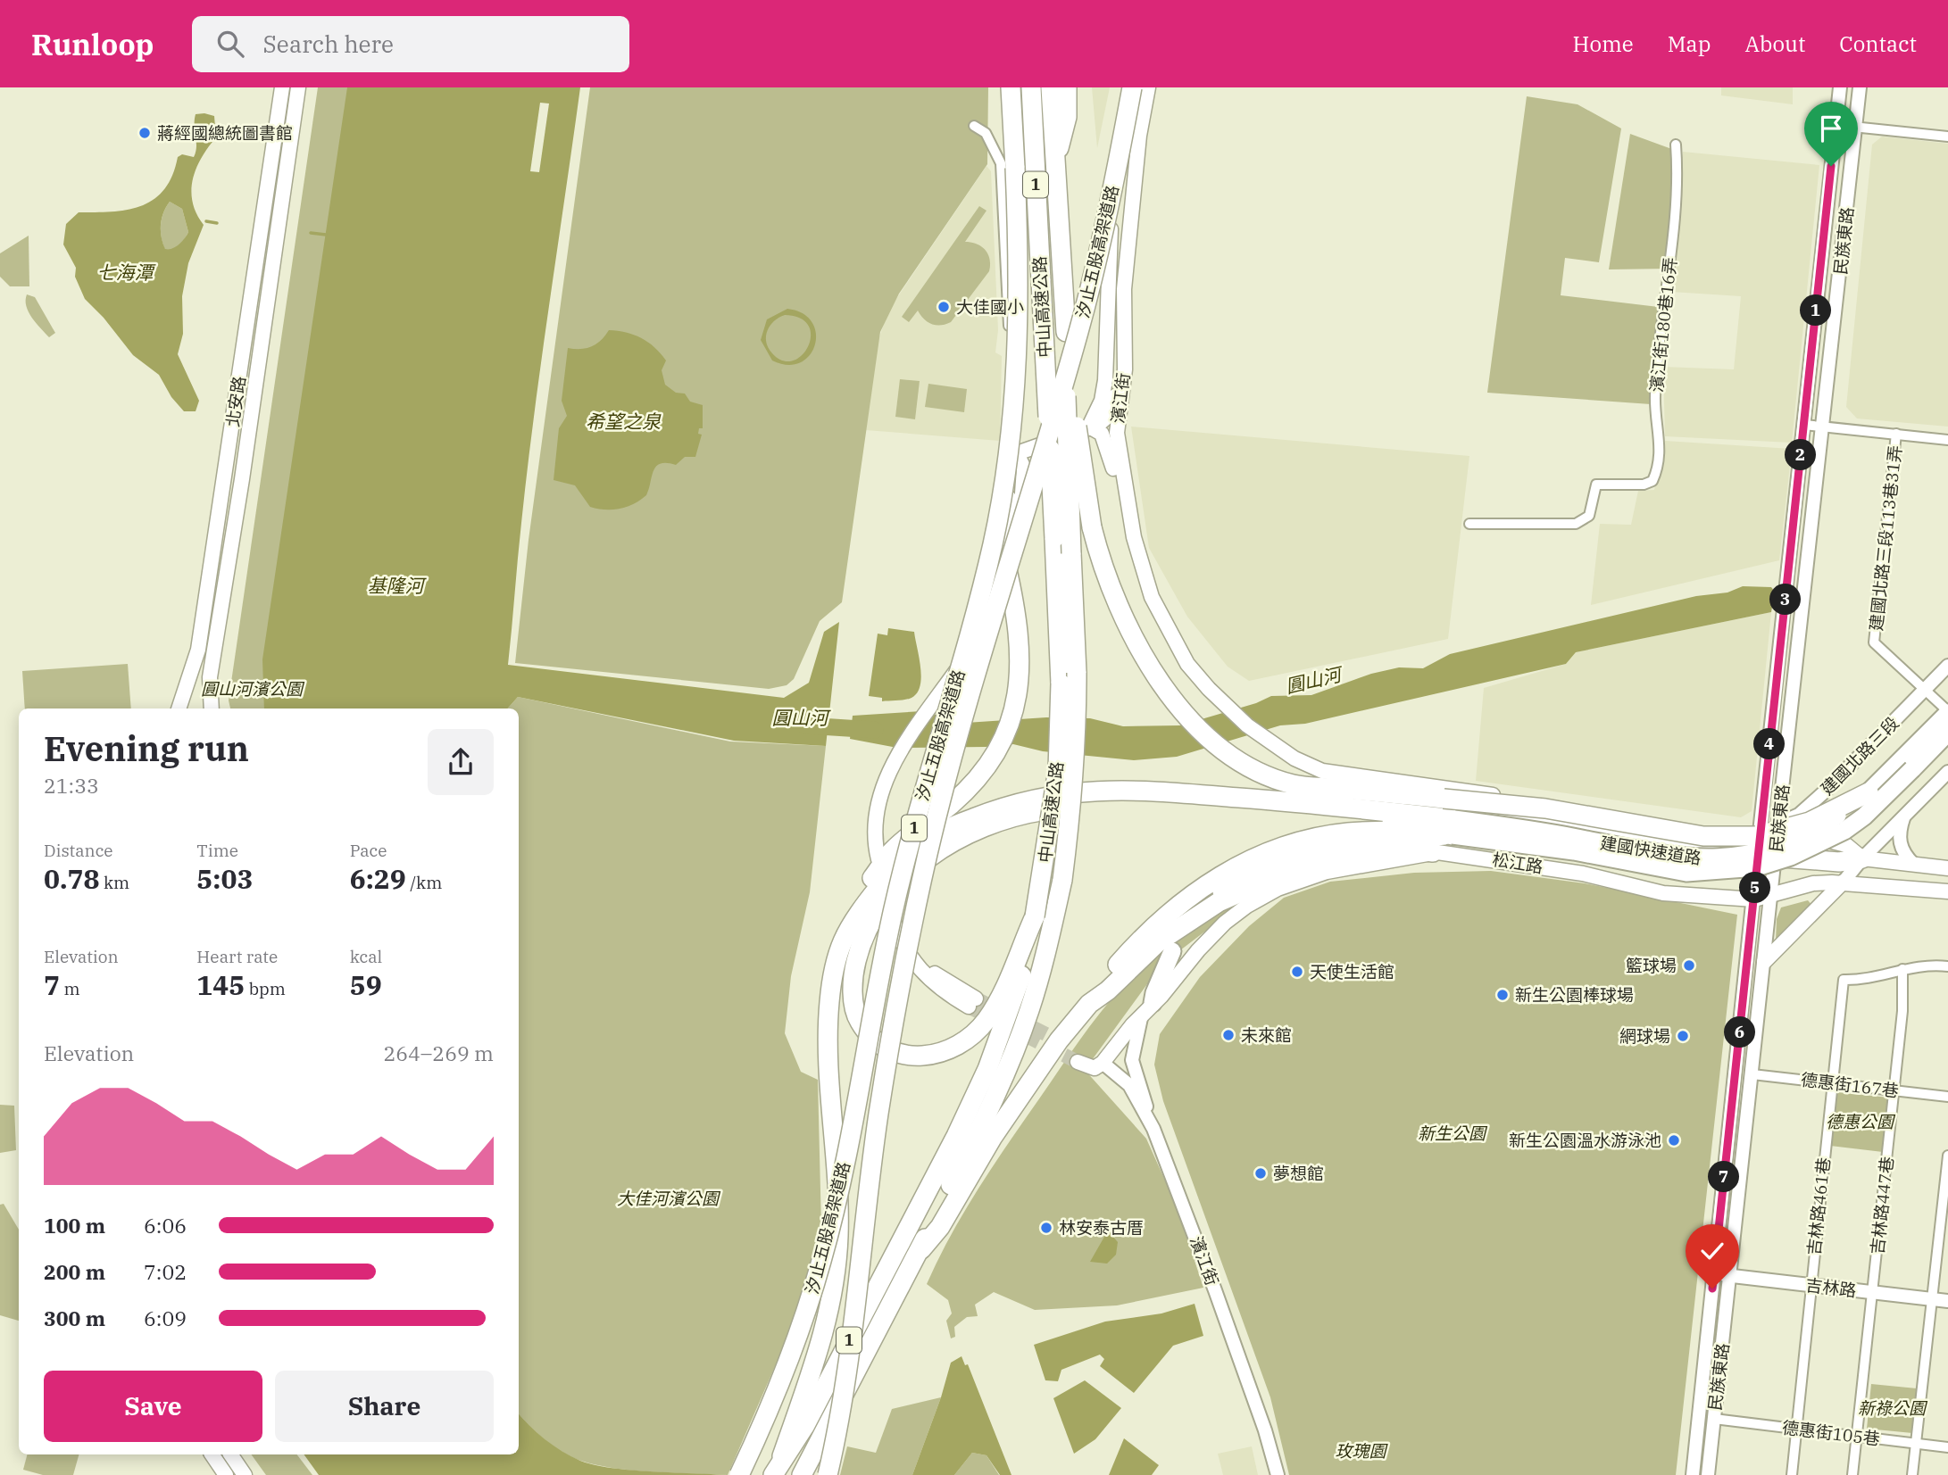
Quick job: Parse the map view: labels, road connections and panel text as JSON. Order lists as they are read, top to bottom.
{
  "streets": {
    "highway": [
      "1",
      "汐止五股高架道路",
      "中山高速公路",
      "建國快速道路"
    ],
    "main road": ["濱江街", "北安路", "松江路"],
    "street": [
      "民族東路",
      "濱江街180巷16弄",
      "建國北路三段113巷31弄",
      "建國北路三段",
      "德惠街167巷",
      "吉林路447巷",
      "吉林路461巷",
      "吉林路",
      "德惠街105巷"
    ]
  },
  "crossings": [
    ["民族東路", "建國北路三段"],
    ["民族東路", "松江路"],
    ["民族東路", "德惠街167巷"],
    ["民族東路", "吉林路"],
    ["民族東路", "德惠街105巷"],
    ["汐止五股高架道路", "濱江街"],
    ["濱江街", "松江路"],
    ["建國北路三段113巷31弄", "建國北路三段"],
    ["德惠街167巷", "吉林路447巷"],
    ["德惠街167巷", "吉林路461巷"],
    ["吉林路447巷", "吉林路461巷"],
    ["吉林路447巷", "吉林路"],
    ["吉林路447巷", "德惠街105巷"],
    ["吉林路461巷", "吉林路"],
    ["吉林路461巷", "德惠街105巷"]
  ],
  "water": [
    "七海潭",
    "希望之泉",
    "基隆河",
    "圓山河"
  ],
  "parks": [
    "圓山河濱公園",
    "德惠公園",
    "新生公園",
    "大佳河濱公園",
    "新祿公園",
    "玫瑰園"
  ],
  "places": [
    "蔣經國總統圖書館",
    "大佳國小",
    "籃球場",
    "天使生活館",
    "新生公園棒球場",
    "未來館",
    "網球場",
    "新生公園溫水游泳池",
    "夢想館",
    "林安泰古厝"
  ],
  "page": {
    "header": "Runloop",
    "search": "Search here",
    "nav": [
      "Home",
      "Map",
      "About",
      "Contact"
    ],
    "pins": [
      "1",
      "2",
      "3",
      "4",
      "5",
      "6",
      "7"
    ],
    "heading": ["Evening run", "21:33"],
    "stats": [
      ["Distance", "0.78 km"],
      ["Time", "5:03"],
      ["Pace", "6:29 /km"],
      ["Elevation", "7 m"],
      ["Heart rate", "145 bpm"],
      ["kcal", "59"]
    ],
    "chart": ["Elevation", "264–269 m"],
    "list": [
      {
        "name": "100 m",
        "note": "6:06"
      },
      {
        "name": "200 m",
        "note": "7:02"
      },
      {
        "name": "300 m",
        "note": "6:09"
      }
    ],
    "buttons": ["Save", "Share"]
  }
}
